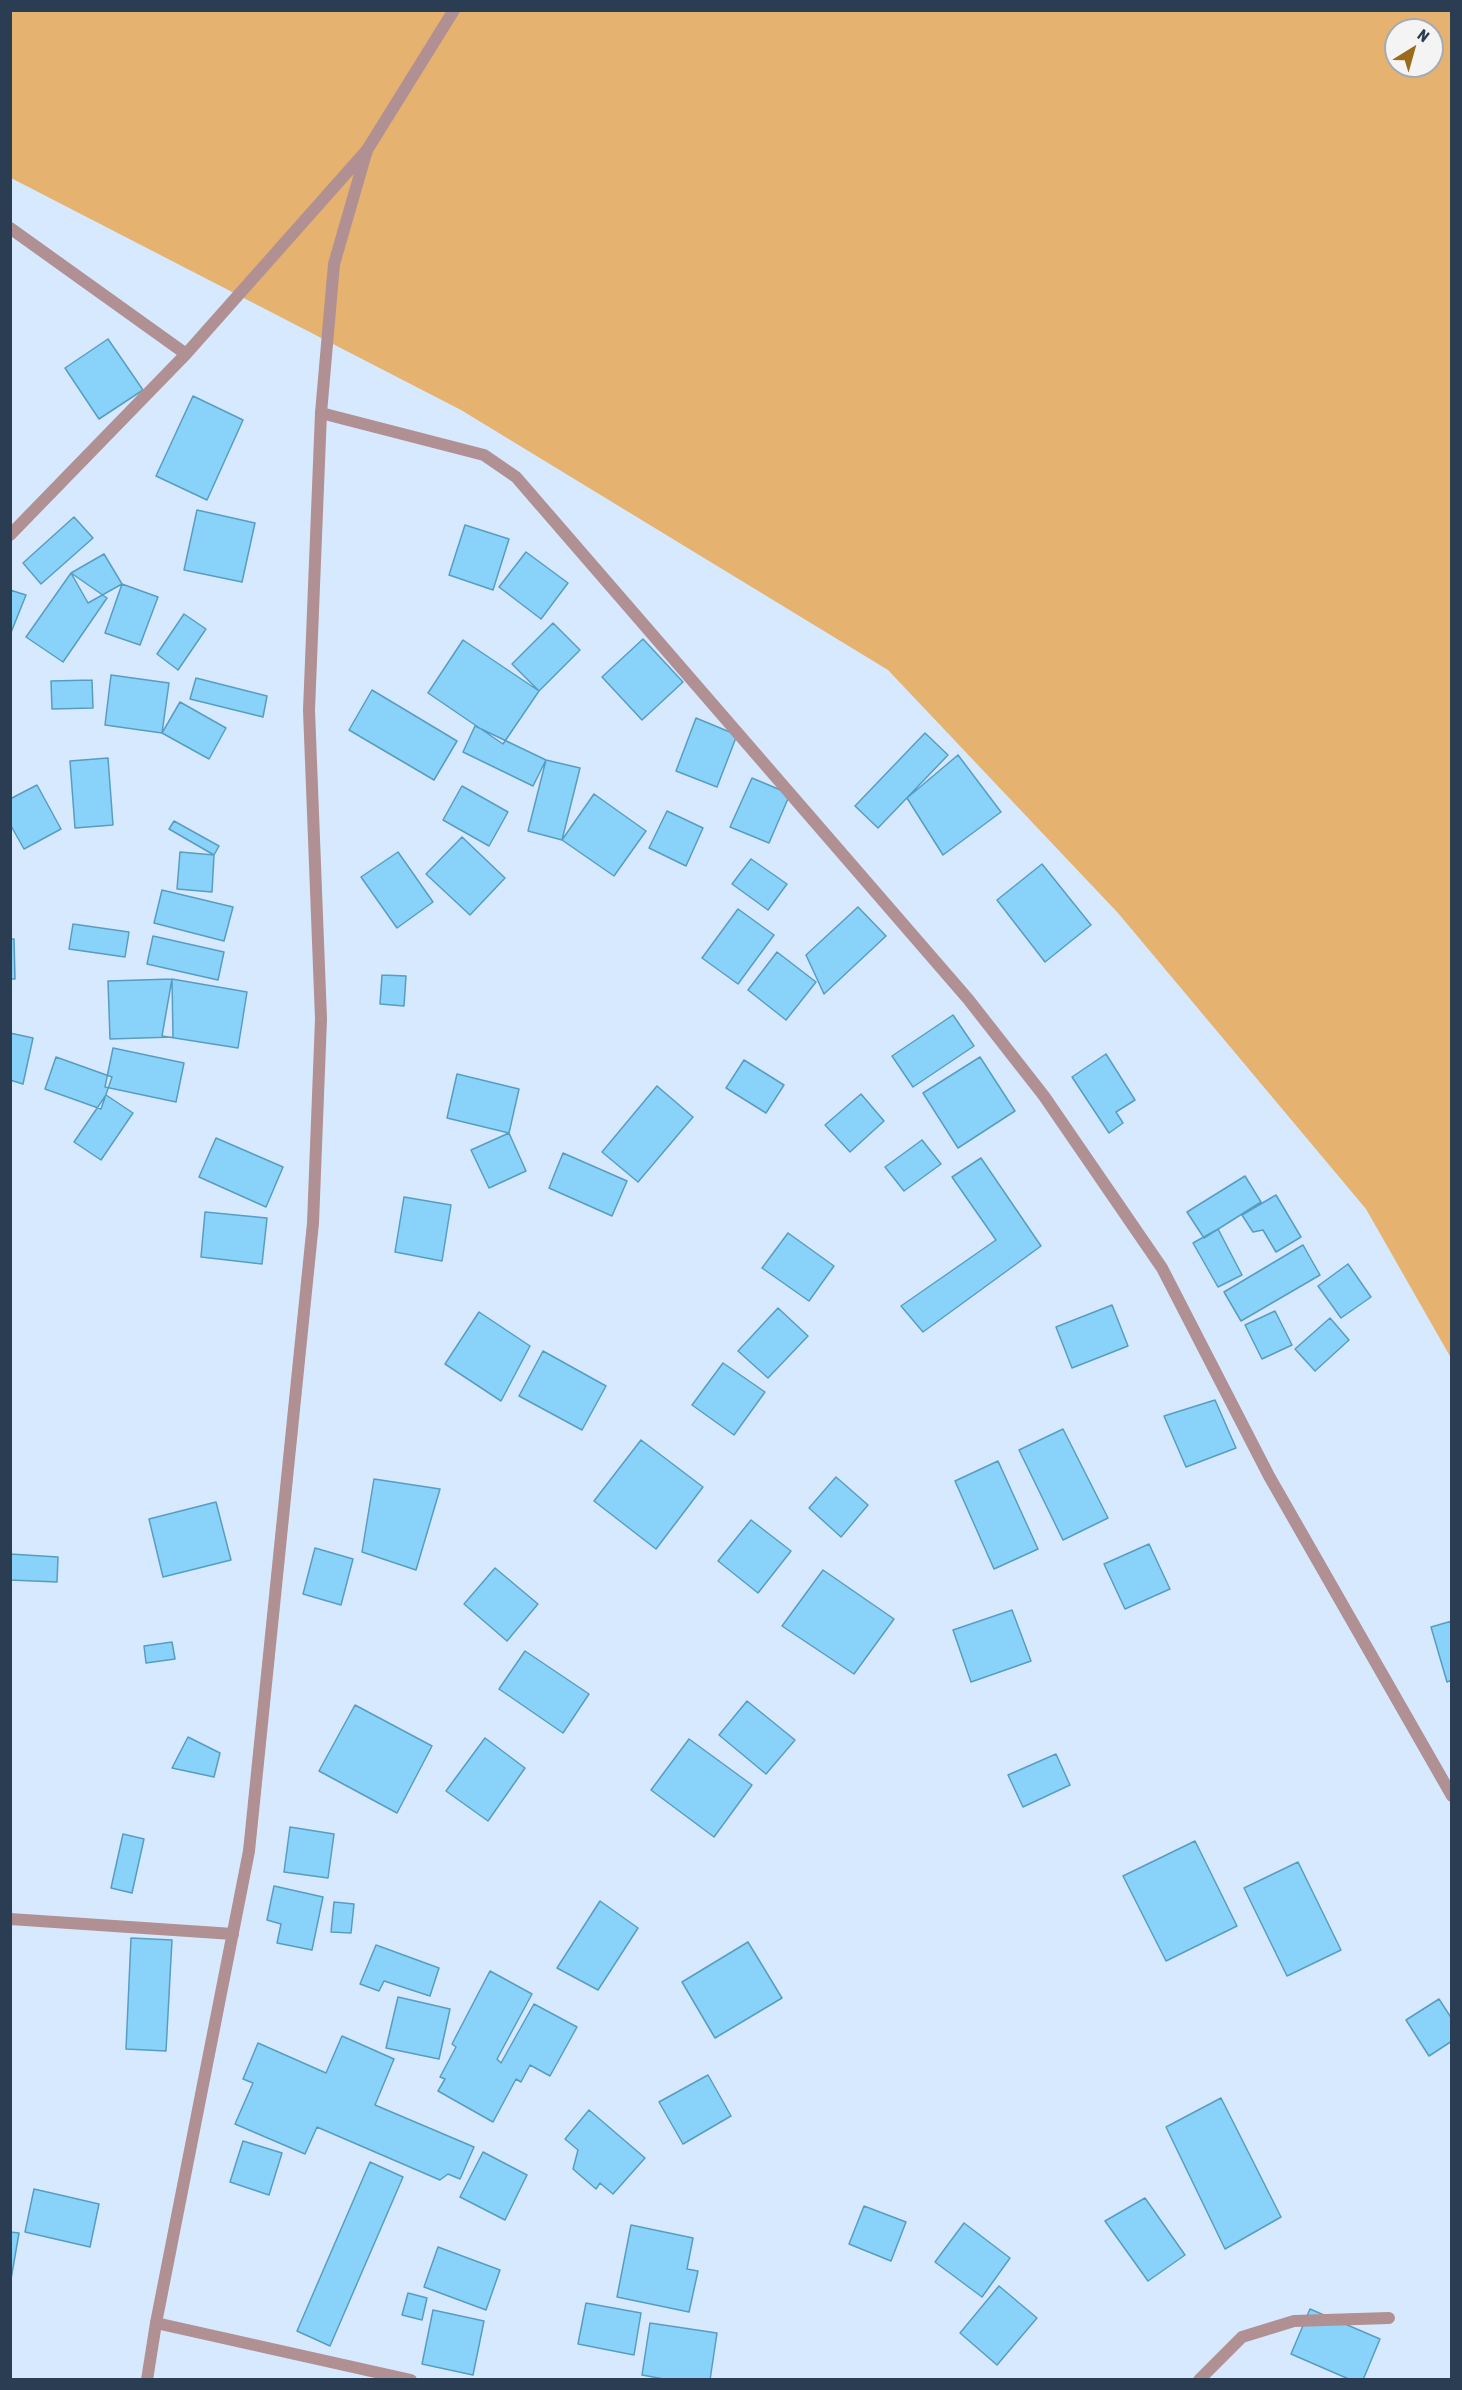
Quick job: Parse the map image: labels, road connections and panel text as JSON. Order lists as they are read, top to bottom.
{
  "north": "top right"
}
